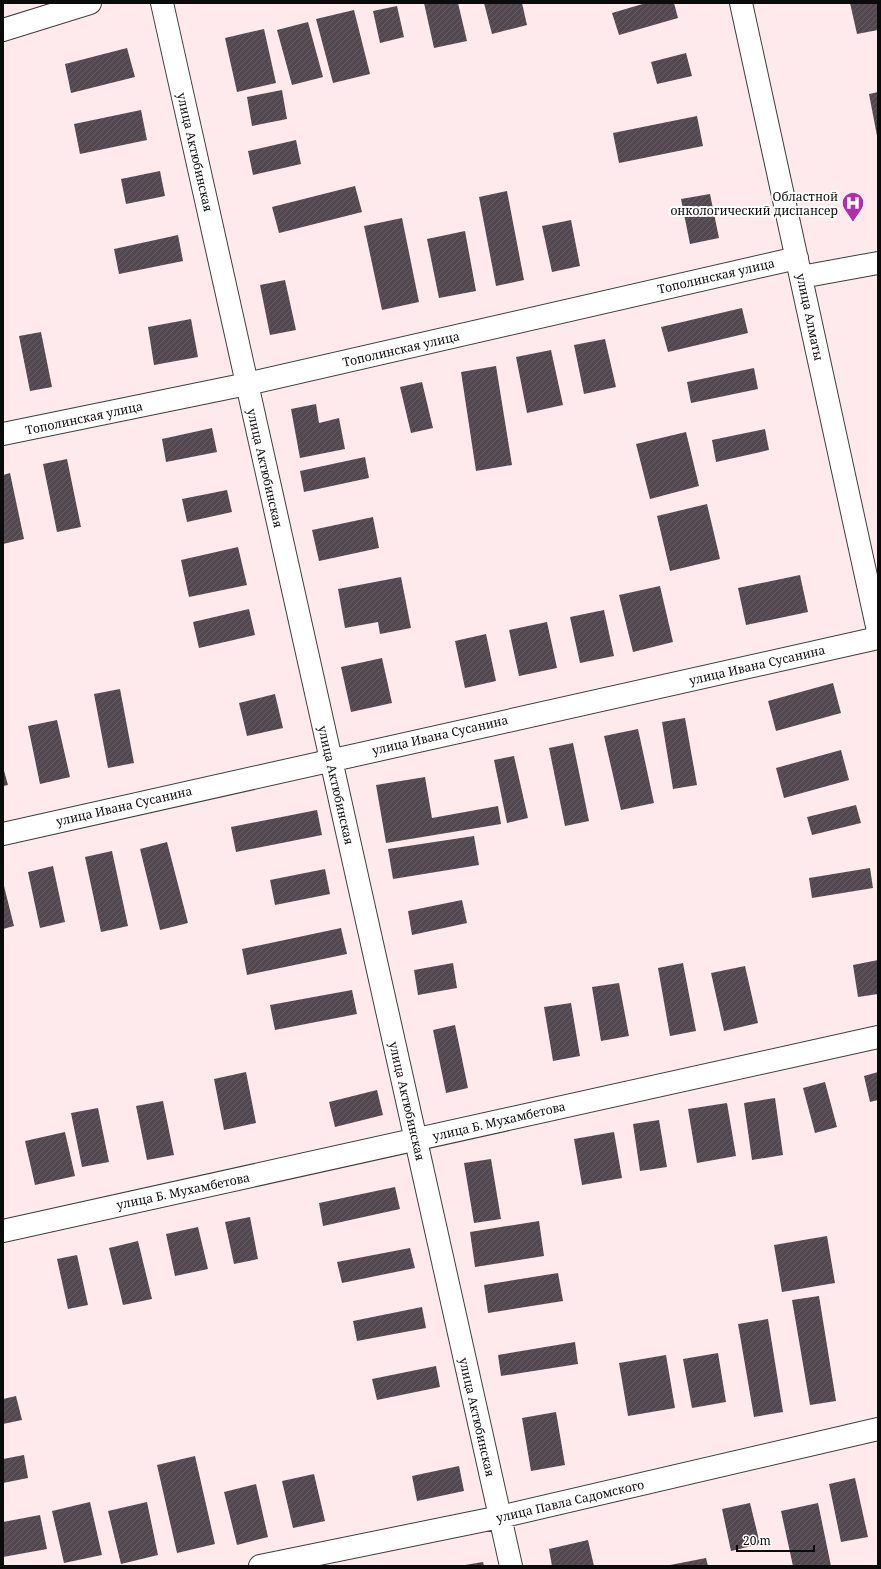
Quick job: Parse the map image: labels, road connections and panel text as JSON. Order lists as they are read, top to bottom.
{
  "streets": {
    "street": [
      "улица Актюбинская",
      "Тополинская улица",
      "улица Алматы",
      "улица Ивана Сусанина",
      "улица Б. Мухамбетова",
      "улица Павла Садомского"
    ]
  },
  "crossings": [
    ["улица Актюбинская", "Тополинская улица"],
    ["улица Актюбинская", "улица Ивана Сусанина"],
    ["улица Актюбинская", "улица Б. Мухамбетова"],
    ["улица Актюбинская", "улица Павла Садомского"],
    ["Тополинская улица", "улица Алматы"]
  ],
  "places": {
    "hospital": ["Областной онкологический диспансер"]
  },
  "scale_bar": "20 m"
}
